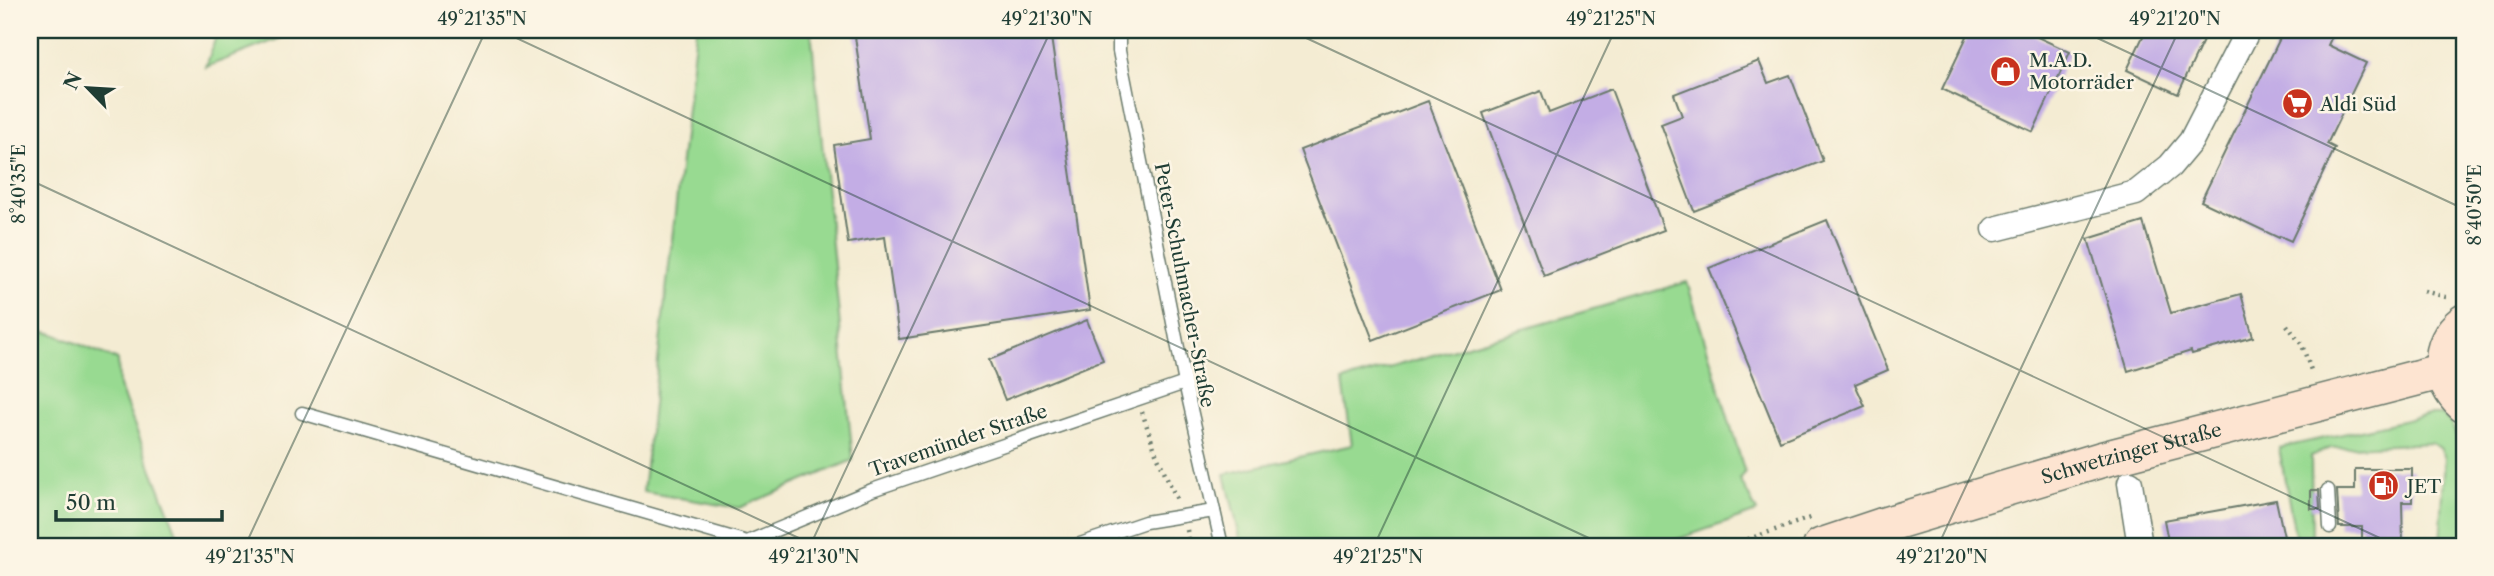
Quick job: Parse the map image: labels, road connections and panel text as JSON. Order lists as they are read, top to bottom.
{
  "streets": {
    "main road": ["Schwetzinger Straße"],
    "lane": ["Peter-Schuhmacher-Straße", "Travemünder Straße"]
  },
  "crossings": [
    ["Peter-Schuhmacher-Straße", "Travemünder Straße"]
  ],
  "places": {
    "shop": ["M.A.D. Motorräder"],
    "supermarket": ["Aldi Süd"],
    "fuel station": ["JET"]
  },
  "scale_bar": "50 m",
  "north": "top left",
  "coordinates": [
    "49°21'35\"N",
    "49°21'30\"N",
    "49°21'25\"N",
    "49°21'20\"N",
    "8°40'35\"E",
    "8°40'50\"E"
  ]
}
